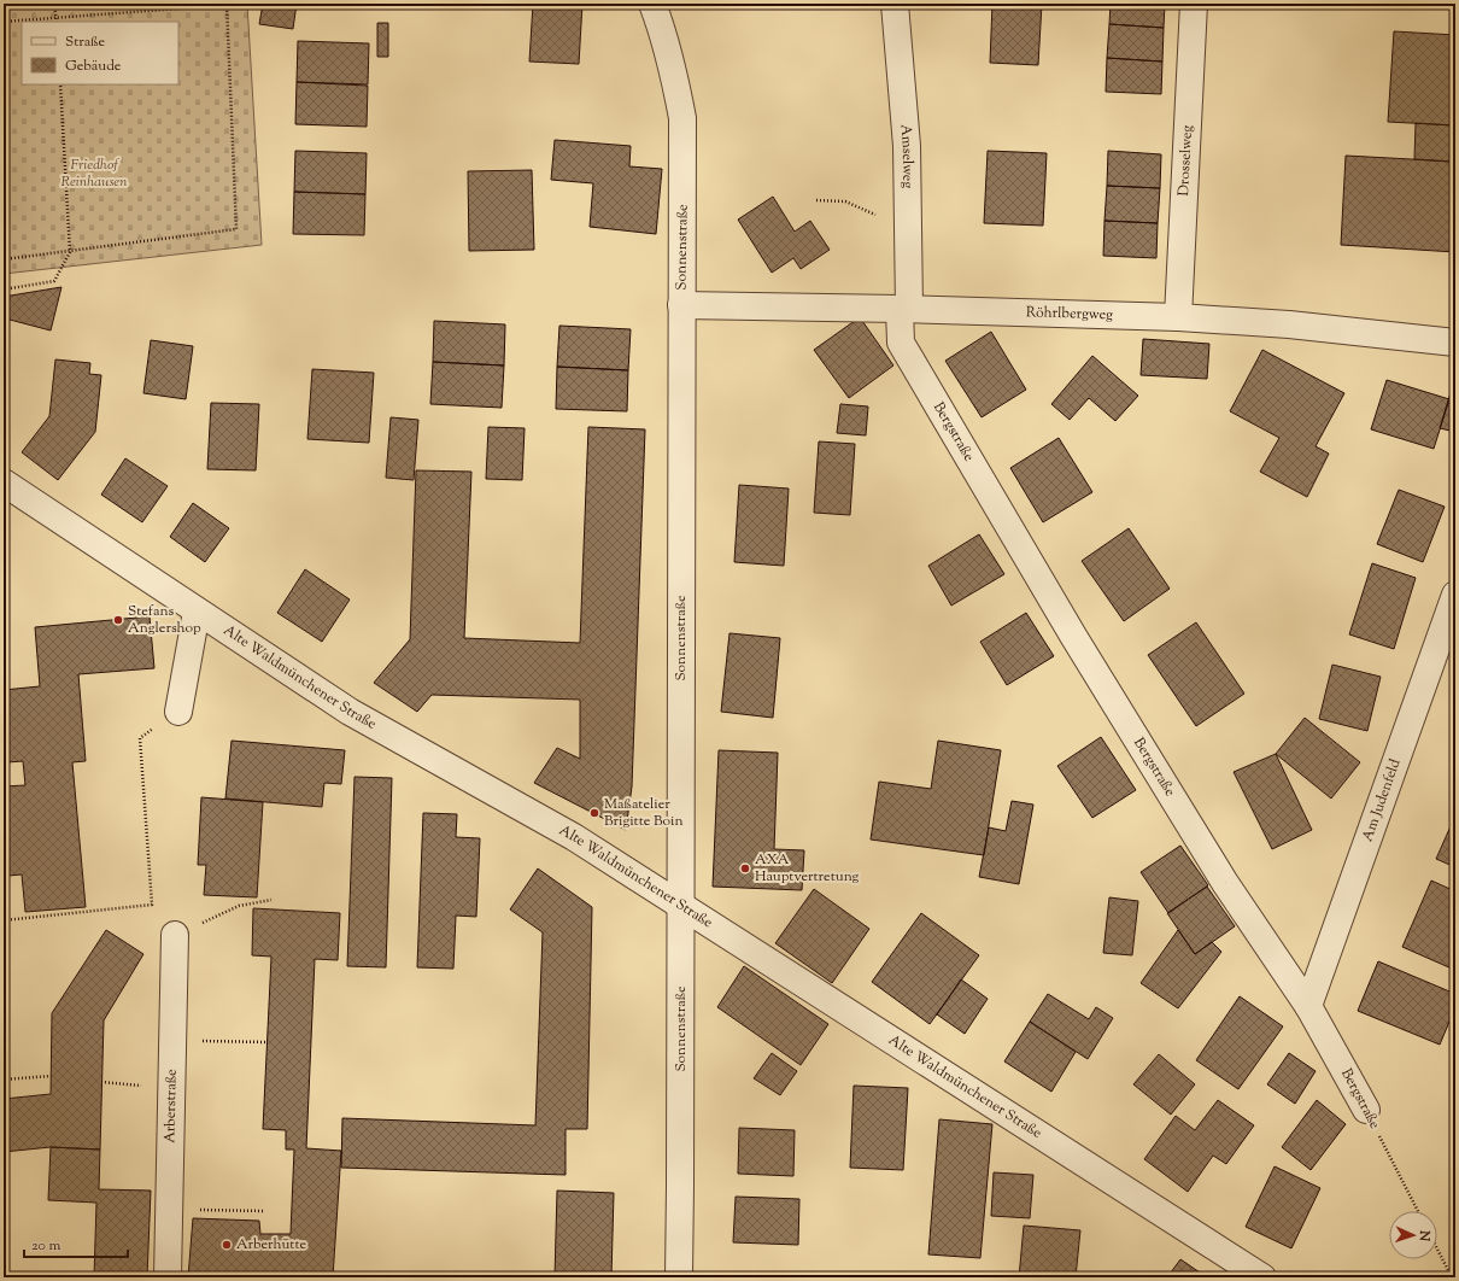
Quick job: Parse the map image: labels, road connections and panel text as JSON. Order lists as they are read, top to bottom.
{
  "streets": {
    "street": [
      "Amselweg",
      "Drosselweg",
      "Sonnenstraße",
      "Röhrlbergweg",
      "Bergstraße",
      "Alte Waldmünchener Straße",
      "Am Judenfeld",
      "Arberstraße"
    ]
  },
  "crossings": [
    ["Amselweg", "Röhrlbergweg"],
    ["Amselweg", "Bergstraße"],
    ["Drosselweg", "Röhrlbergweg"],
    ["Sonnenstraße", "Röhrlbergweg"],
    ["Sonnenstraße", "Alte Waldmünchener Straße"],
    ["Röhrlbergweg", "Bergstraße"],
    ["Bergstraße", "Am Judenfeld"]
  ],
  "parks": ["Friedhof Reinhausen"],
  "places": [
    "Stefans Anglershop",
    "Maßatelier Brigitte Boin",
    "AXA Hauptvertretung",
    "Arberhütte"
  ],
  "legend": ["Straße", "Gebäude"],
  "scale_bar": "20 m",
  "north": "right"
}
